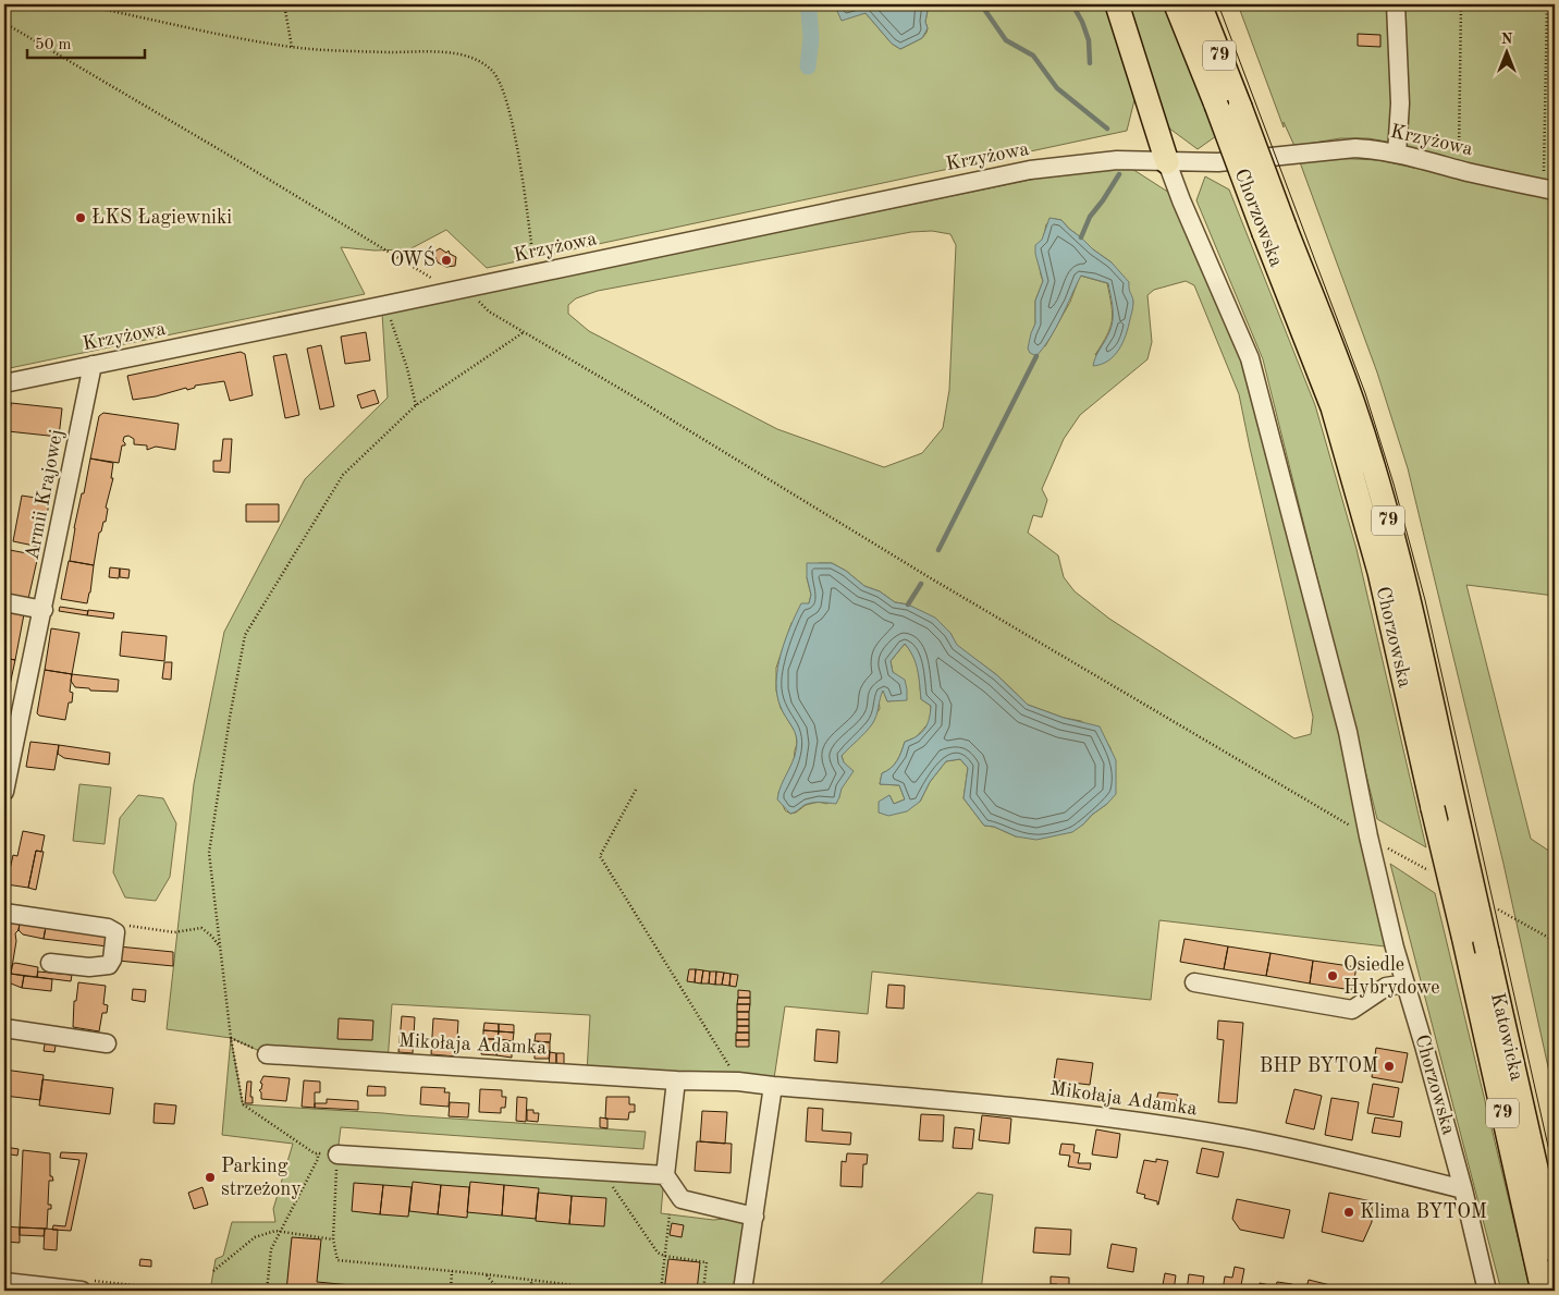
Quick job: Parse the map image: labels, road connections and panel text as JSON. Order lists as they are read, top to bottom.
{
  "streets": {
    "main road": ["79", "Chorzowska", "Katowicka"],
    "street": ["Krzyżowa", "Armii Krajowej", "Mikołaja Adamka"]
  },
  "crossings": [
    ["Krzyżowa", "Chorzowska"],
    ["Krzyżowa", "Armii Krajowej"],
    ["Chorzowska", "Katowicka"],
    ["Chorzowska", "Mikołaja Adamka"]
  ],
  "places": [
    "ŁKS Łagiewniki",
    "OWŚ",
    "Osiedle Hybrydowe",
    "BHP BYTOM",
    "Parking strzeżony",
    "Klima BYTOM"
  ],
  "scale_bar": "50 m",
  "north": "top"
}
